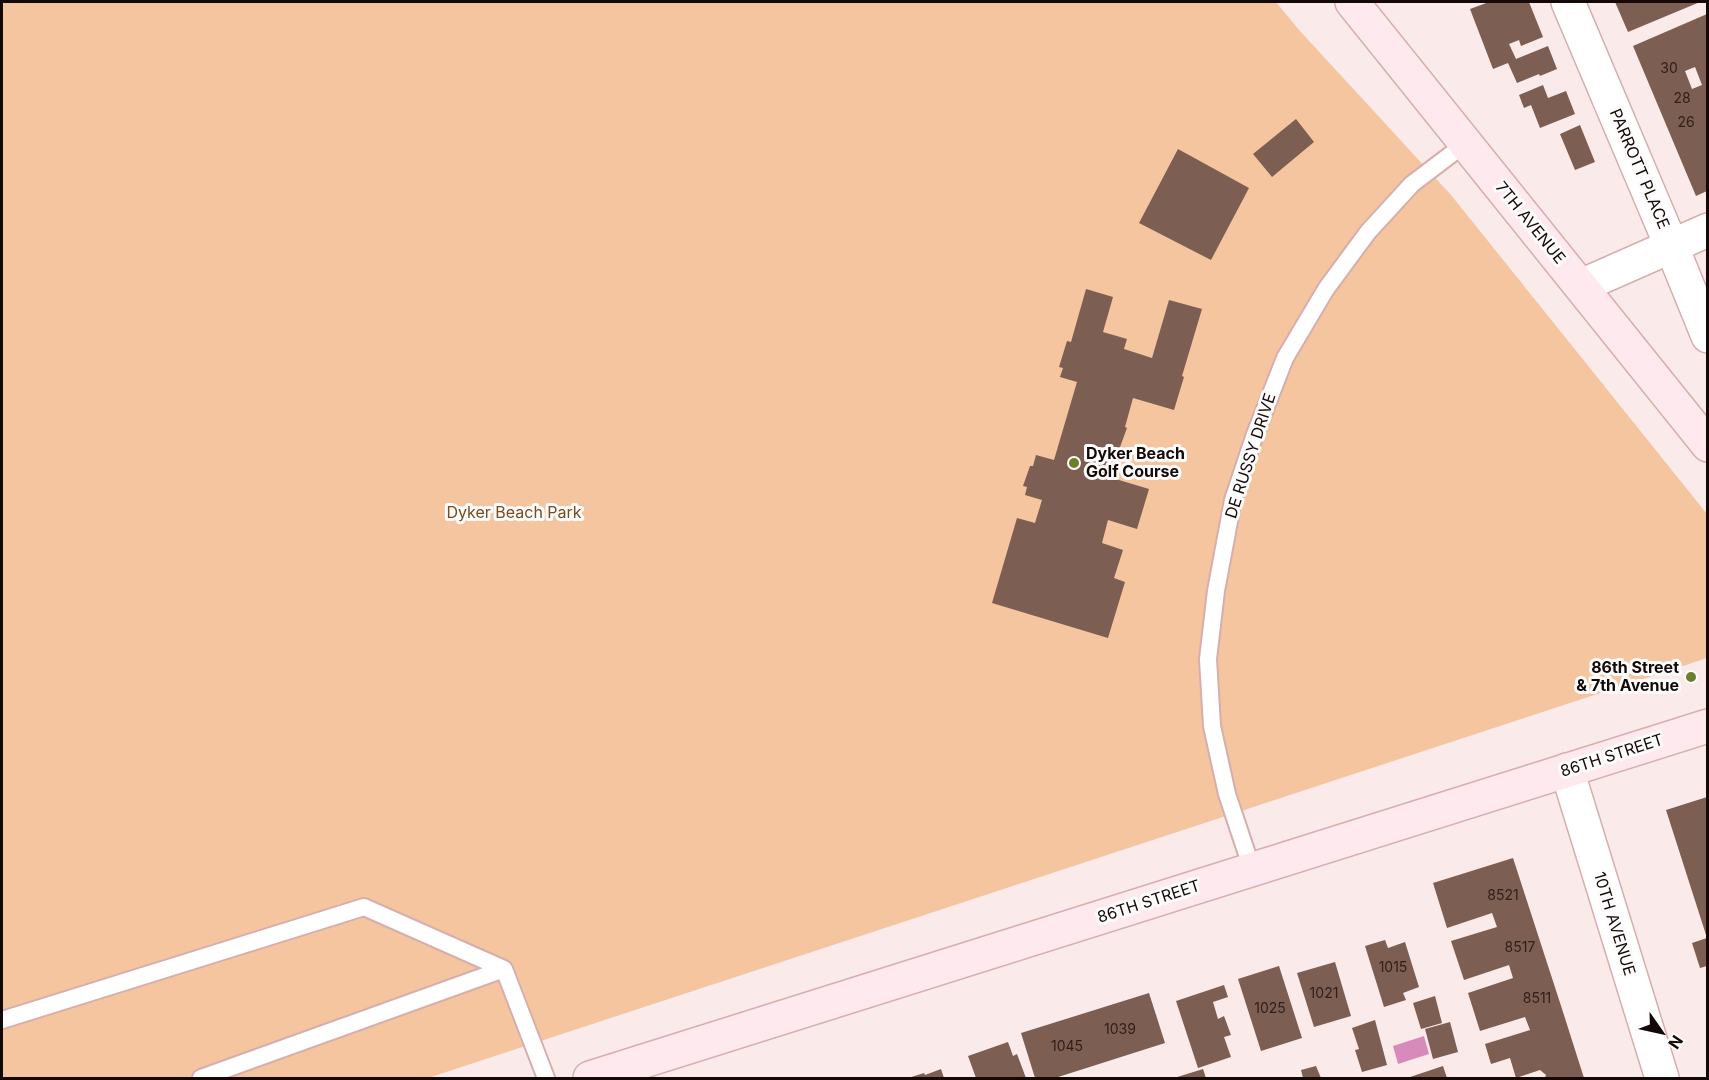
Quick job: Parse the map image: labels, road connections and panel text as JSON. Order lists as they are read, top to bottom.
{
  "streets": {
    "main road": ["7TH AVENUE", "86TH STREET"],
    "street": ["PARROTT PLACE", "10TH AVENUE"],
    "lane": ["DE RUSSY DRIVE"]
  },
  "crossings": [
    ["7TH AVENUE", "DE RUSSY DRIVE"],
    ["DE RUSSY DRIVE", "86TH STREET"],
    ["86TH STREET", "10TH AVENUE"]
  ],
  "parks": ["Dyker Beach Park"],
  "places": ["Dyker Beach Golf Course", "86th Street & 7th Avenue"],
  "house_numbers": [
    "30",
    "28",
    "26",
    "8521",
    "8517",
    "1015",
    "1021",
    "8511",
    "1025",
    "1039",
    "1045"
  ],
  "north": "bottom right"
}
